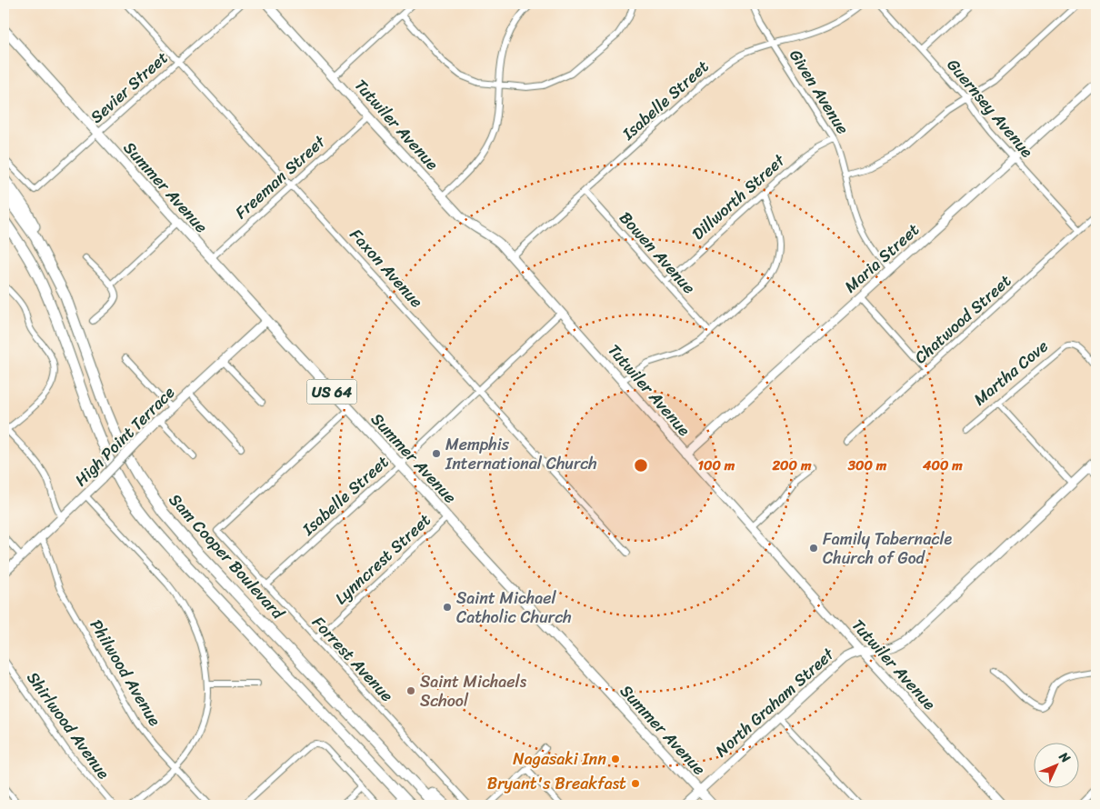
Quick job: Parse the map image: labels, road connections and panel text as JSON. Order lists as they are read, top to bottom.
{
  "streets": {
    "highway": ["Sam Cooper Boulevard"],
    "main road": ["Summer Avenue", "US 64"],
    "street": [
      "Sevier Street",
      "Given Avenue",
      "Isabelle Street",
      "Guernsey Avenue",
      "Tutwiler Avenue",
      "Freeman Street",
      "Dillworth Street",
      "Bowen Avenue",
      "Maria Street",
      "Faxon Avenue",
      "Chatwood Street",
      "Martha Cove",
      "High Point Terrace",
      "Lynncrest Street",
      "Forrest Avenue",
      "Philwood Avenue",
      "North Graham Street",
      "Shirlwood Avenue"
    ]
  },
  "crossings": [
    ["Sevier Street", "Summer Avenue"],
    ["Sevier Street", "Faxon Avenue"],
    ["Given Avenue", "Isabelle Street"],
    ["Given Avenue", "Dillworth Street"],
    ["Given Avenue", "Maria Street"],
    ["Isabelle Street", "Tutwiler Avenue"],
    ["Isabelle Street", "Summer Avenue"],
    ["Isabelle Street", "Bowen Avenue"],
    ["Isabelle Street", "Faxon Avenue"],
    ["Isabelle Street", "Forrest Avenue"],
    ["Guernsey Avenue", "Maria Street"],
    ["Guernsey Avenue", "Chatwood Street"],
    ["Tutwiler Avenue", "Freeman Street"],
    ["Tutwiler Avenue", "Maria Street"],
    ["Tutwiler Avenue", "North Graham Street"],
    ["Freeman Street", "Summer Avenue"],
    ["Freeman Street", "Faxon Avenue"],
    ["Summer Avenue", "High Point Terrace"],
    ["Summer Avenue", "Lynncrest Street"],
    ["Summer Avenue", "Forrest Avenue"],
    ["Summer Avenue", "North Graham Street"],
    ["Dillworth Street", "Bowen Avenue"],
    ["High Point Terrace", "Philwood Avenue"],
    ["Lynncrest Street", "Forrest Avenue"]
  ],
  "places": [
    "Memphis International Church",
    "Family Tabernacle Church of God",
    "Saint Michael Catholic Church",
    "Saint Michaels School",
    "Nagasaki Inn",
    "Bryant's Breakfast"
  ],
  "north": "top right",
  "rings": [
    "100 m",
    "200 m",
    "300 m",
    "400 m"
  ]
}
